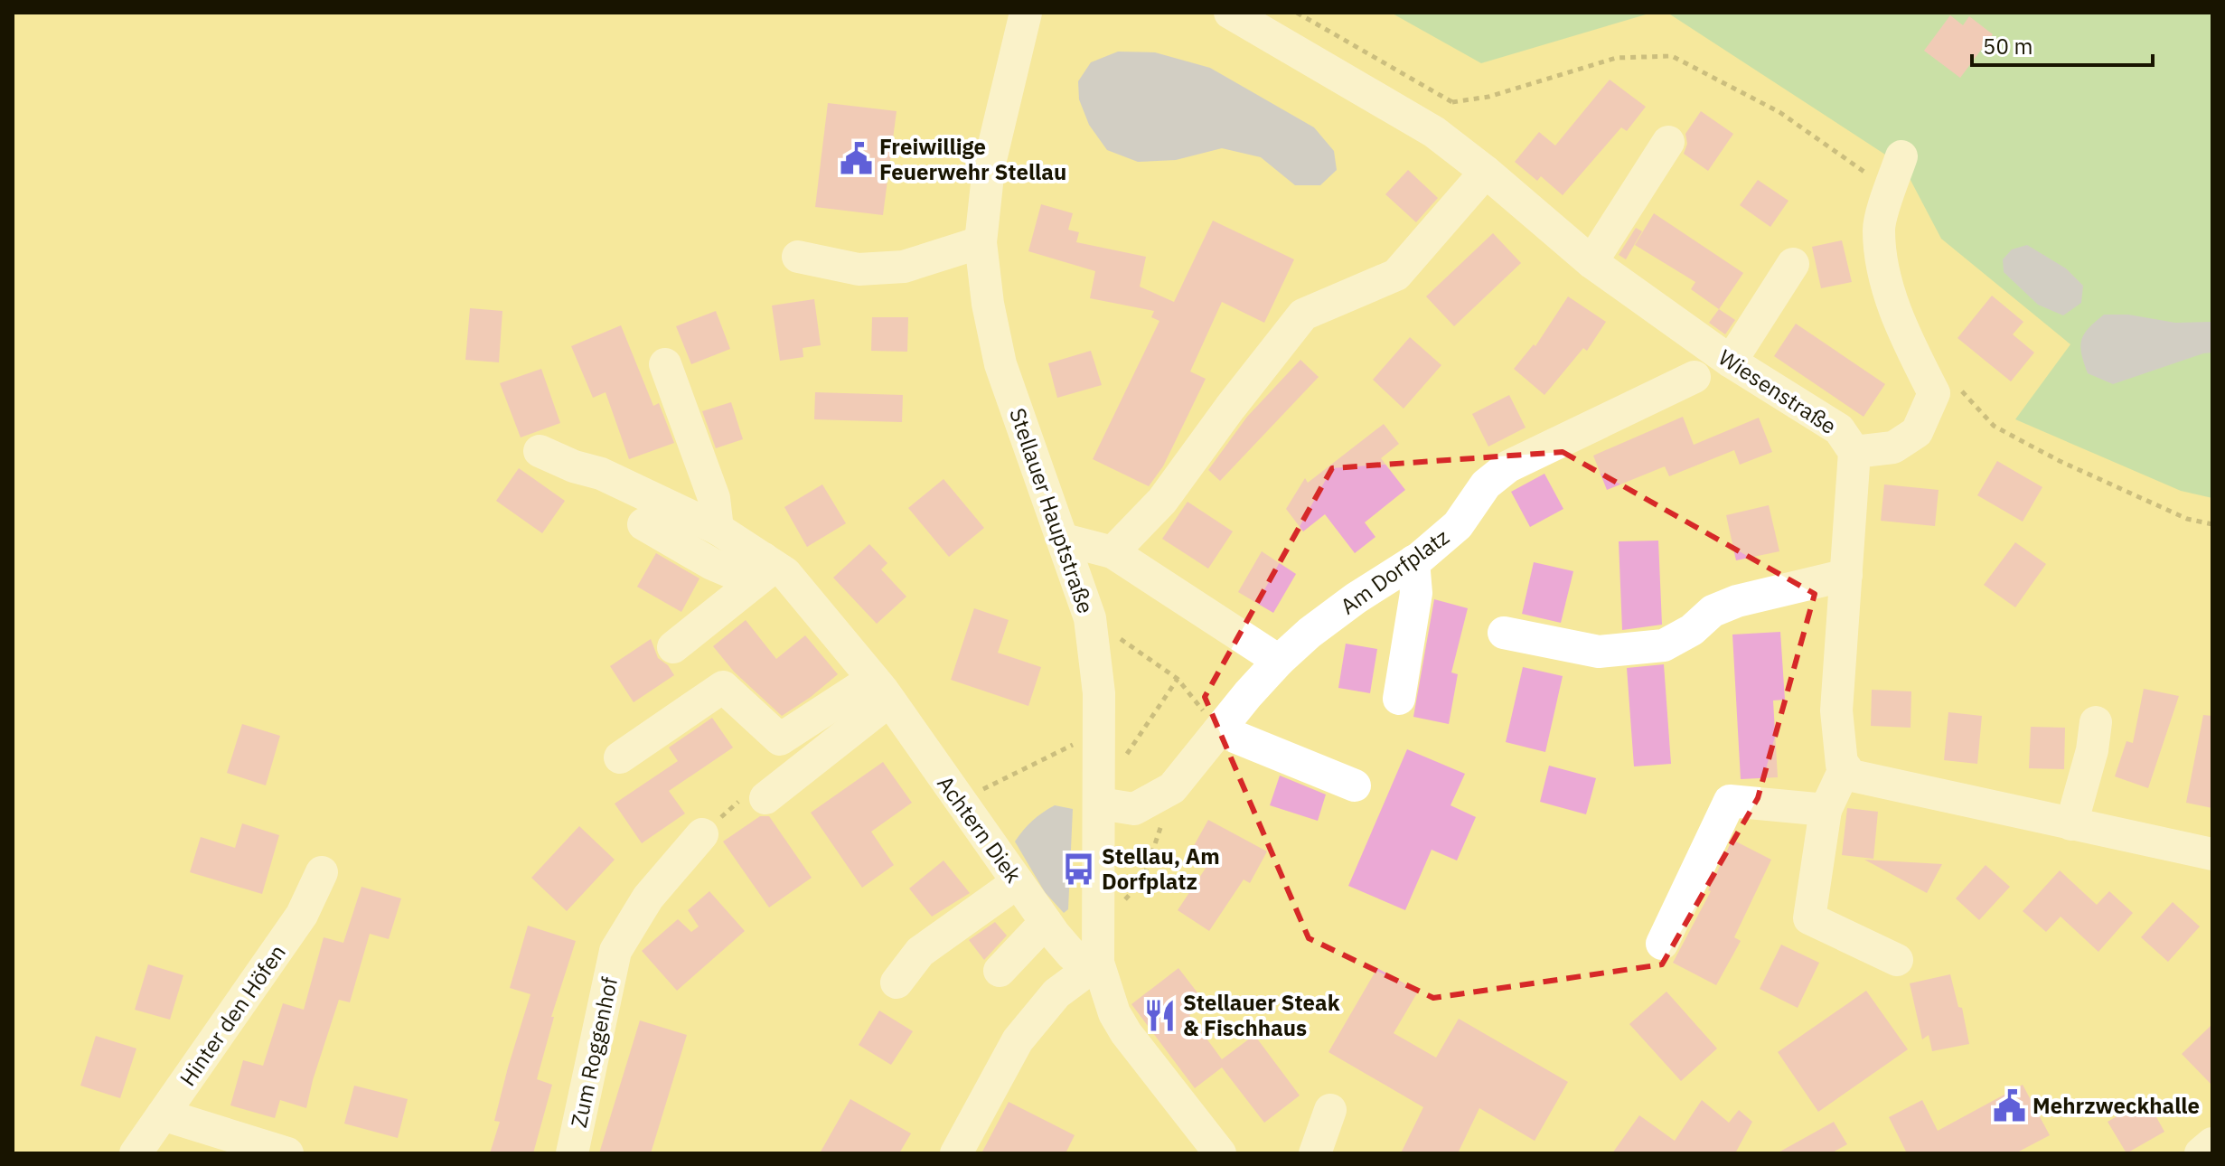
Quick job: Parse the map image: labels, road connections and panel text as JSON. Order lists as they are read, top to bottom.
{
  "streets": {
    "street": [
      "Wiesenstraße",
      "Stellauer Hauptstraße",
      "Am Dorfplatz",
      "Achtern Diek",
      "Hinter den Höfen",
      "Zum Roggenhof"
    ]
  },
  "crossings": [
    ["Stellauer Hauptstraße", "Am Dorfplatz"],
    ["Stellauer Hauptstraße", "Achtern Diek"]
  ],
  "places": {
    "public building": ["Freiwillige Feuerwehr Stellau", "Mehrzweckhalle"],
    "bus stop": ["Stellau, Am Dorfplatz"],
    "restaurant": ["Stellauer Steak & Fischhaus"]
  },
  "scale_bar": "50 m"
}
